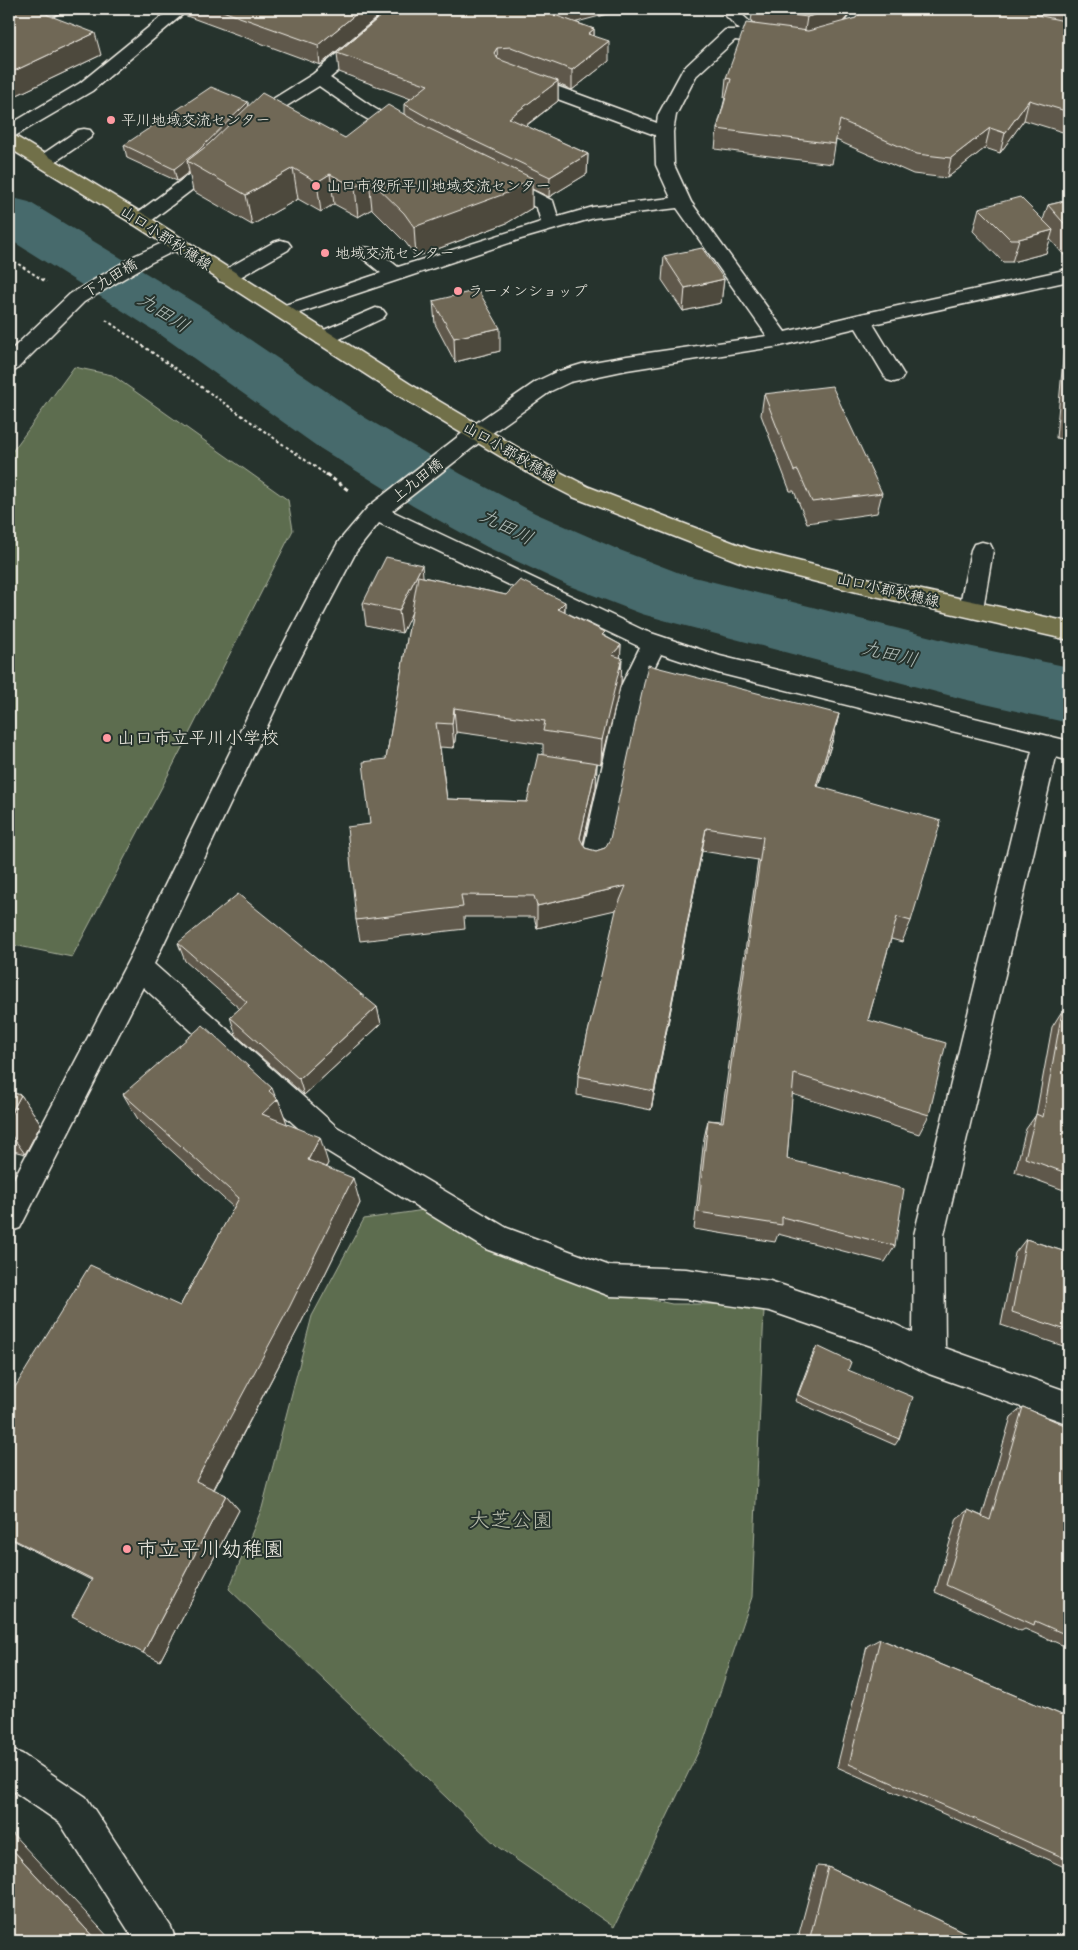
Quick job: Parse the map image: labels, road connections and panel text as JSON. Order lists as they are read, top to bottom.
{
  "streets": {
    "main road": ["山口小郡秋穂線"],
    "street": ["下九田橋", "上九田橋"]
  },
  "crossings": [
    ["山口小郡秋穂線", "下九田橋"],
    ["山口小郡秋穂線", "上九田橋"]
  ],
  "water": ["九田川"],
  "parks": ["大芝公園"],
  "places": [
    "平川地域交流センター",
    "山口市役所平川地域交流センター",
    "地域交流センター",
    "ラーメンショップ",
    "山口市立平川小学校",
    "市立平川幼稚園"
  ]
}
